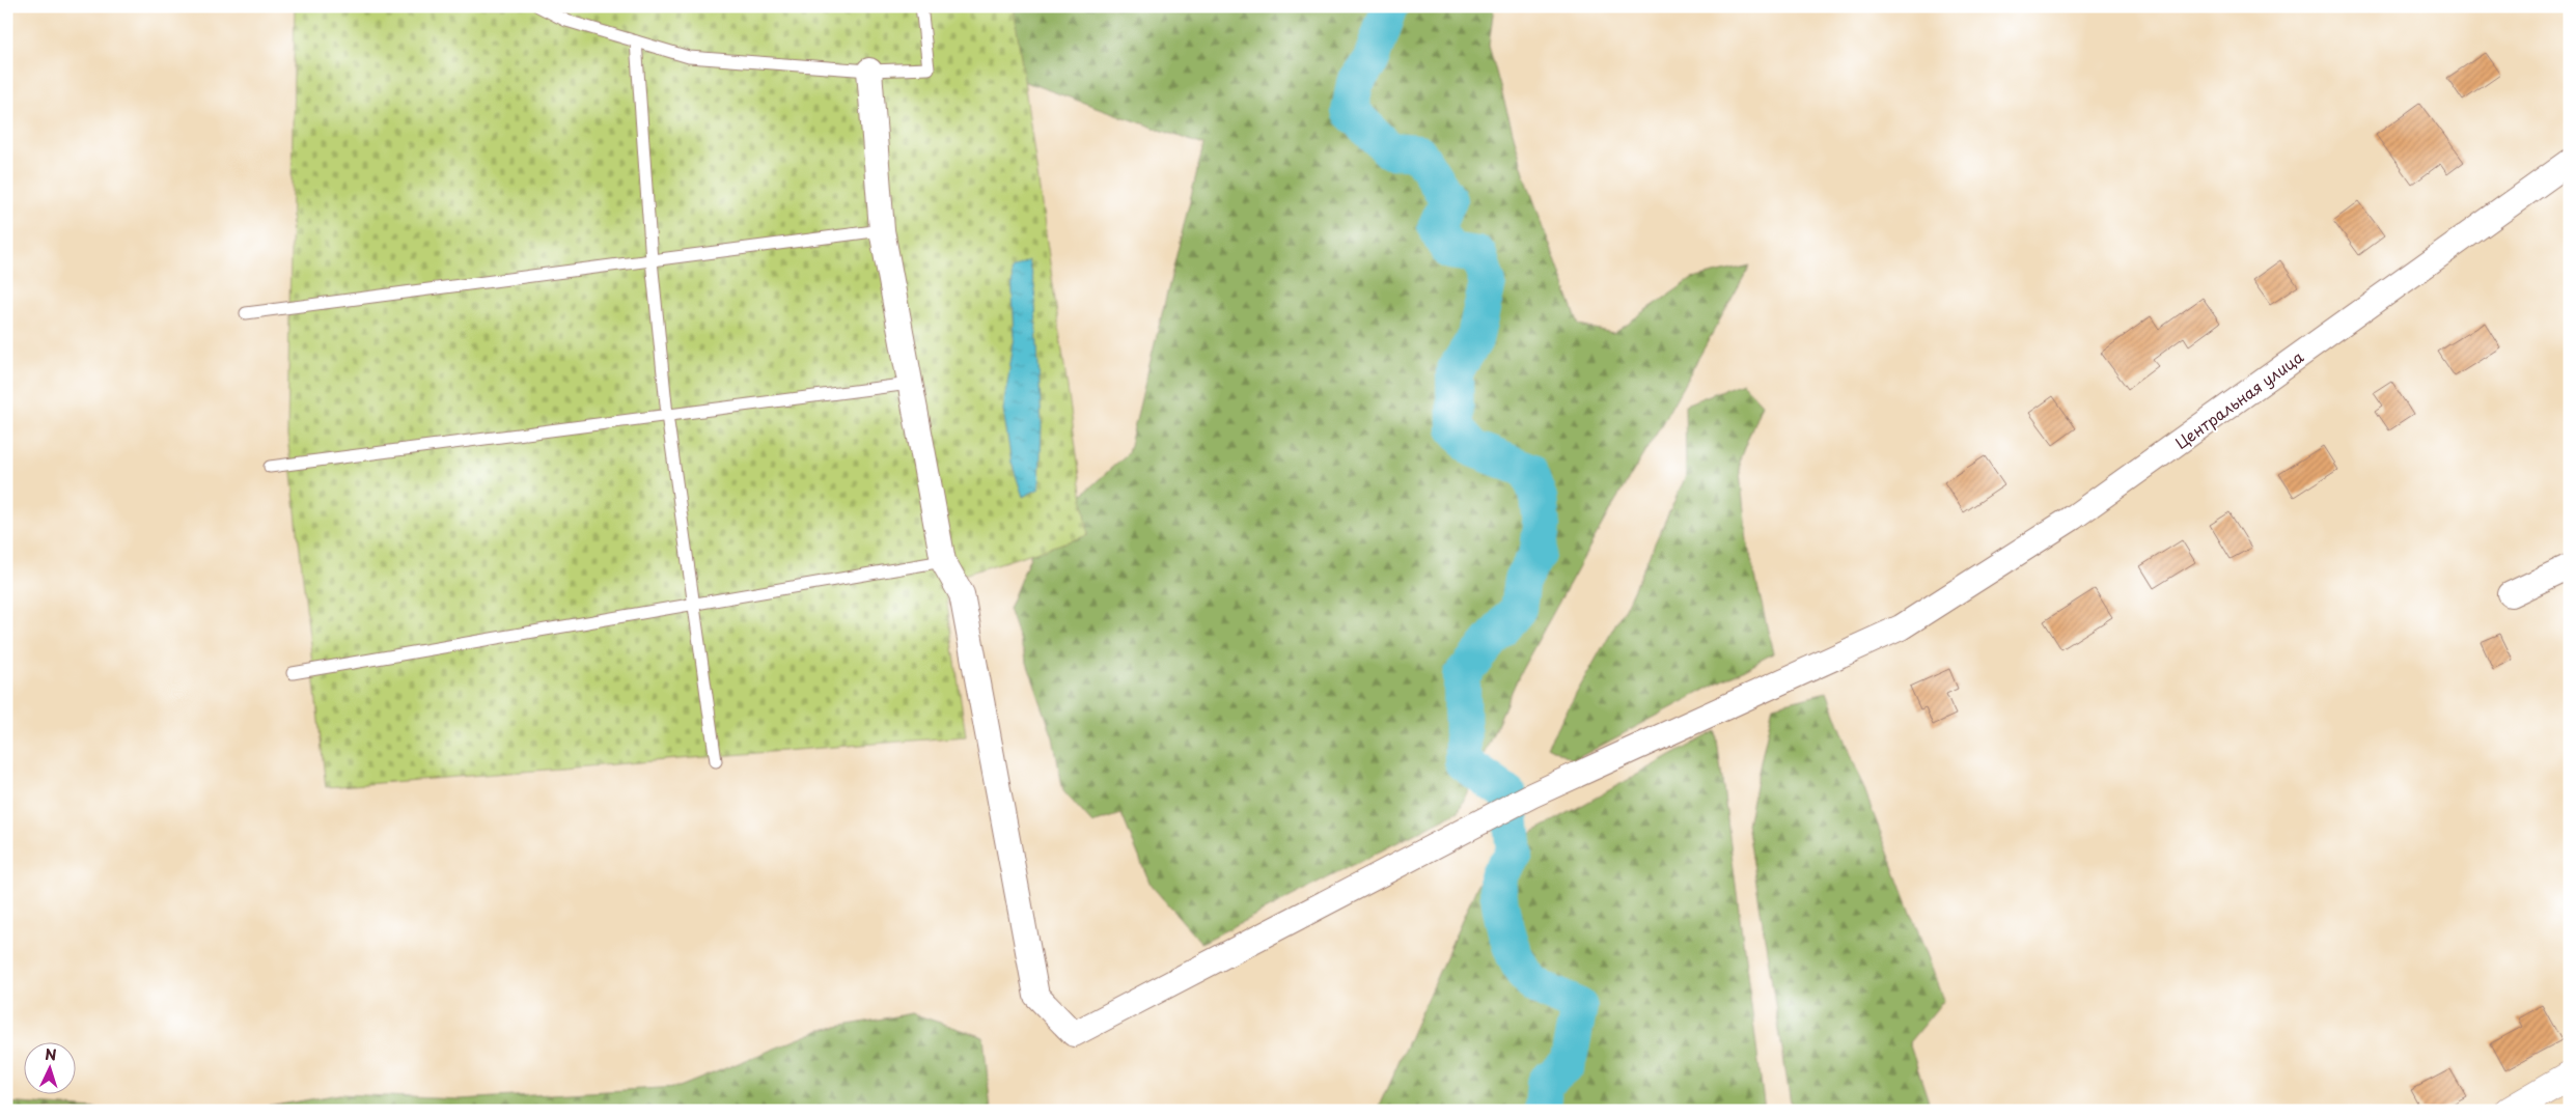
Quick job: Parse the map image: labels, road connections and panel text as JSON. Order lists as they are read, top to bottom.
{
  "streets": {
    "street": ["Центральная улица"]
  },
  "north": "top"
}
